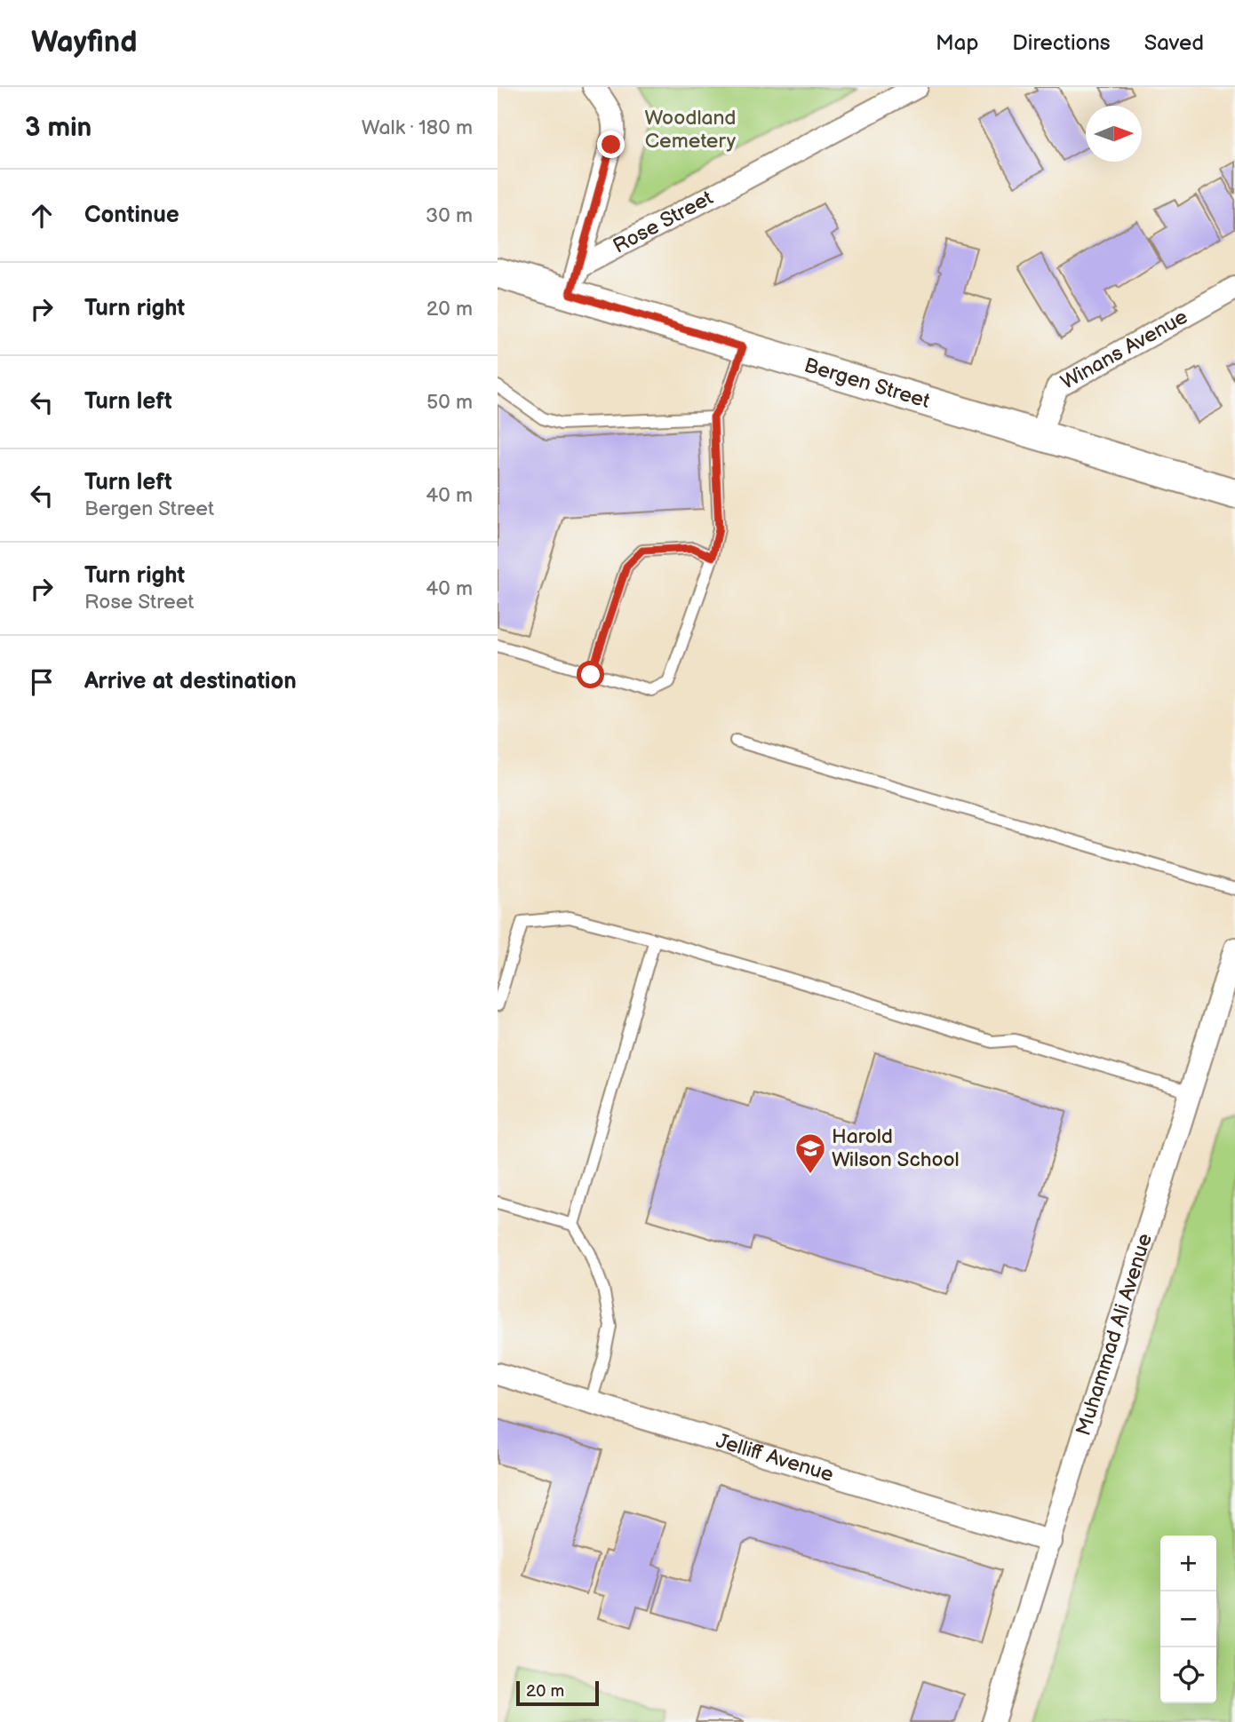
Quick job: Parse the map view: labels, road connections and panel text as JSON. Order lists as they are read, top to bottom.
{
  "streets": {
    "main road": ["Bergen Street"],
    "street": [
      "Rose Street",
      "Winans Avenue",
      "Muhammad Ali Avenue",
      "Jelliff Avenue"
    ]
  },
  "crossings": [
    ["Rose Street", "Bergen Street"],
    ["Winans Avenue", "Bergen Street"],
    ["Muhammad Ali Avenue", "Jelliff Avenue"]
  ],
  "parks": ["Woodland Cemetery"],
  "places": {
    "school or university": ["Harold Wilson School"]
  },
  "scale_bar": "20 m",
  "north": "right",
  "page": {
    "header": "Wayfind",
    "nav": ["Map", "Directions", "Saved"],
    "heading": ["3 min", "Walk · 180 m"],
    "list": [
      ["Continue", "30 m"],
      ["Turn right", "20 m"],
      ["Turn left", "50 m"],
      ["Turn left", "Bergen Street", "40 m"],
      ["Turn right", "Rose Street", "40 m"],
      "Arrive at destination"
    ],
    "map_buttons": ["+", "−"],
    "scale": "20 m"
  }
}
